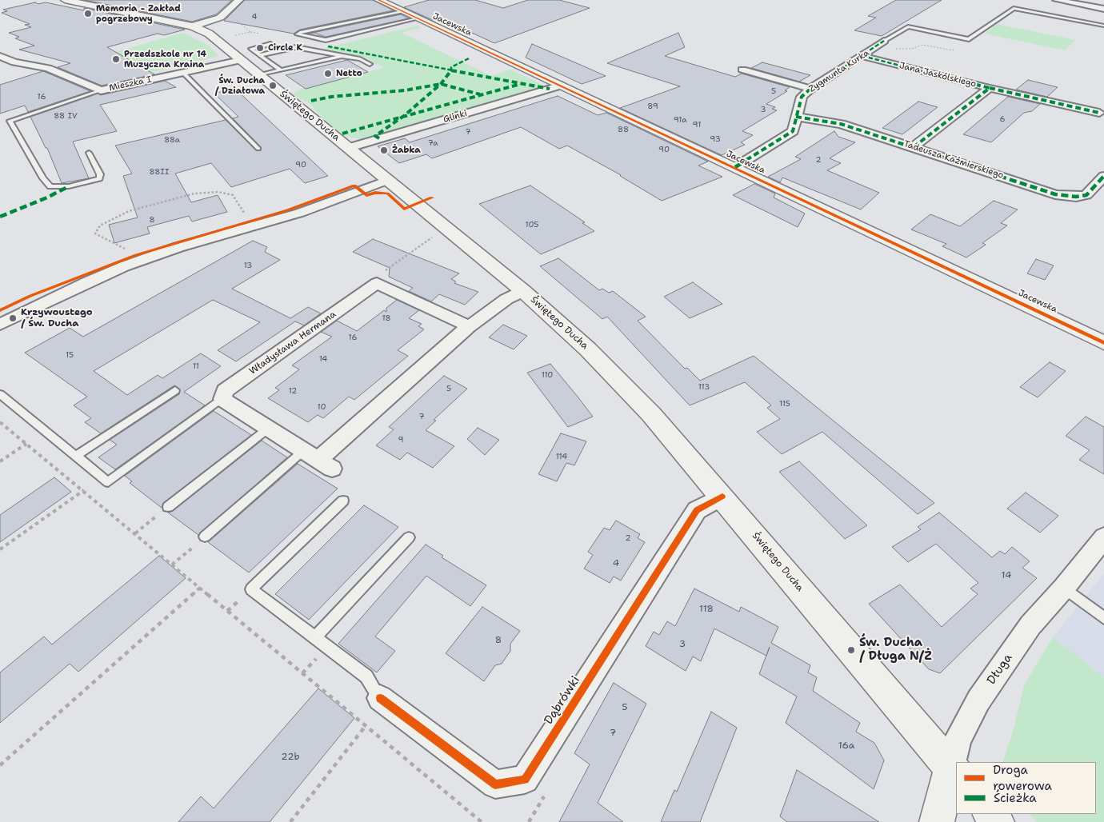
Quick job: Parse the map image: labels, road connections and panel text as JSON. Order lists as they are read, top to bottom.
{
  "streets": {
    "street": [
      "Jacewska",
      "Zygmunta Kurka",
      "Jana Jaskólskiego",
      "Mieszka I",
      "Świętego Ducha",
      "Glinki",
      "Tadeusza Kaźmierskiego",
      "Władysława Hermana",
      "Długa",
      "Dąbrówki"
    ]
  },
  "crossings": [
    ["Jacewska", "Zygmunta Kurka"],
    ["Jacewska", "Glinki"],
    ["Zygmunta Kurka", "Jana Jaskólskiego"],
    ["Zygmunta Kurka", "Tadeusza Kaźmierskiego"],
    ["Jana Jaskólskiego", "Tadeusza Kaźmierskiego"],
    ["Mieszka I", "Świętego Ducha"],
    ["Świętego Ducha", "Glinki"],
    ["Świętego Ducha", "Długa"],
    ["Świętego Ducha", "Dąbrówki"]
  ],
  "places": [
    "Memoria - Zakład pogrzebowy",
    "Circle K",
    "Przedszkole nr 14 Muzyczna Kraina",
    "Netto",
    "Św. Ducha / Działowa",
    "Żabka",
    "Krzywoustego / Św. Ducha",
    "Św. Ducha / Długa N/Ż"
  ],
  "house_numbers": [
    "4",
    "5",
    "16",
    "89",
    "3",
    "88 IV",
    "6",
    "91a",
    "91",
    "88",
    "7",
    "93",
    "88a",
    "7a",
    "90",
    "2",
    "90",
    "88II",
    "8",
    "105",
    "13",
    "18",
    "16",
    "15",
    "14",
    "11",
    "110",
    "113",
    "5",
    "12",
    "115",
    "10",
    "7",
    "9",
    "114",
    "2",
    "4",
    "14",
    "118",
    "8",
    "3",
    "5",
    "7",
    "16a",
    "22b"
  ],
  "legend": ["Droga rowerowa", "Ścieżka"]
}
